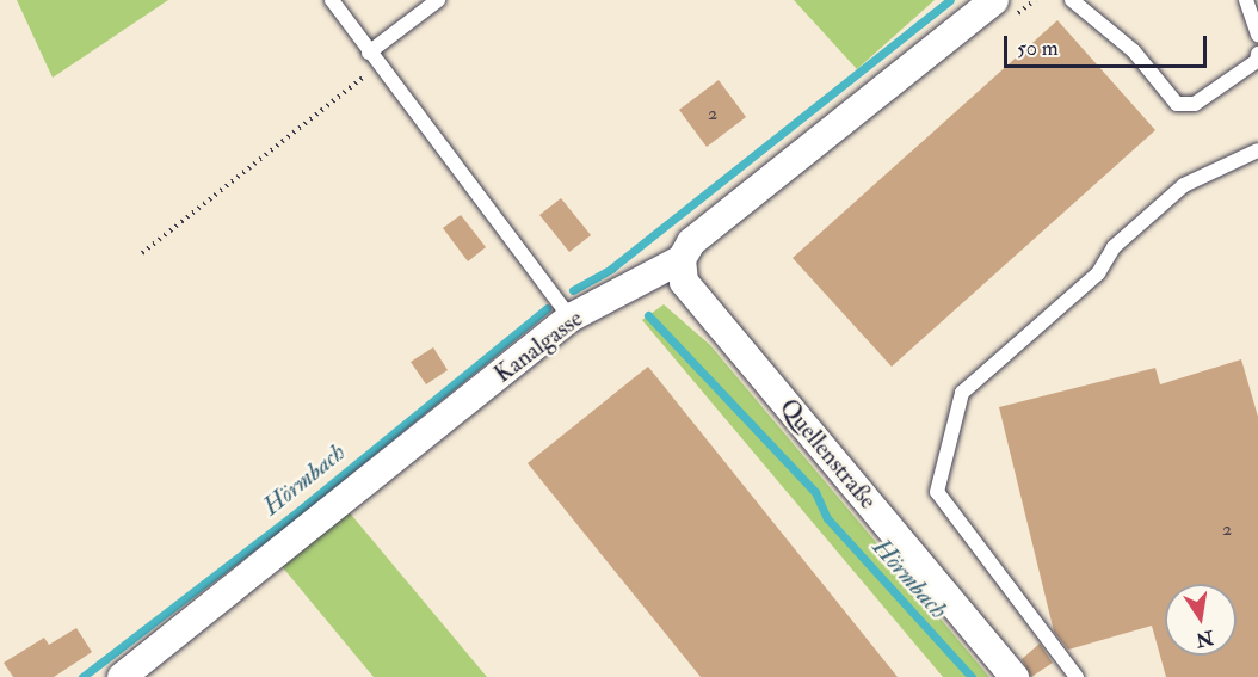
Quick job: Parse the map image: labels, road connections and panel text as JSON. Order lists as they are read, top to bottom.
{
  "streets": {
    "street": ["Kanalgasse", "Quellenstraße"]
  },
  "crossings": [
    ["Kanalgasse", "Quellenstraße"]
  ],
  "water": ["Hörmbach"],
  "house_numbers": ["2", "2"],
  "scale_bar": "50 m",
  "north": "bottom"
}
